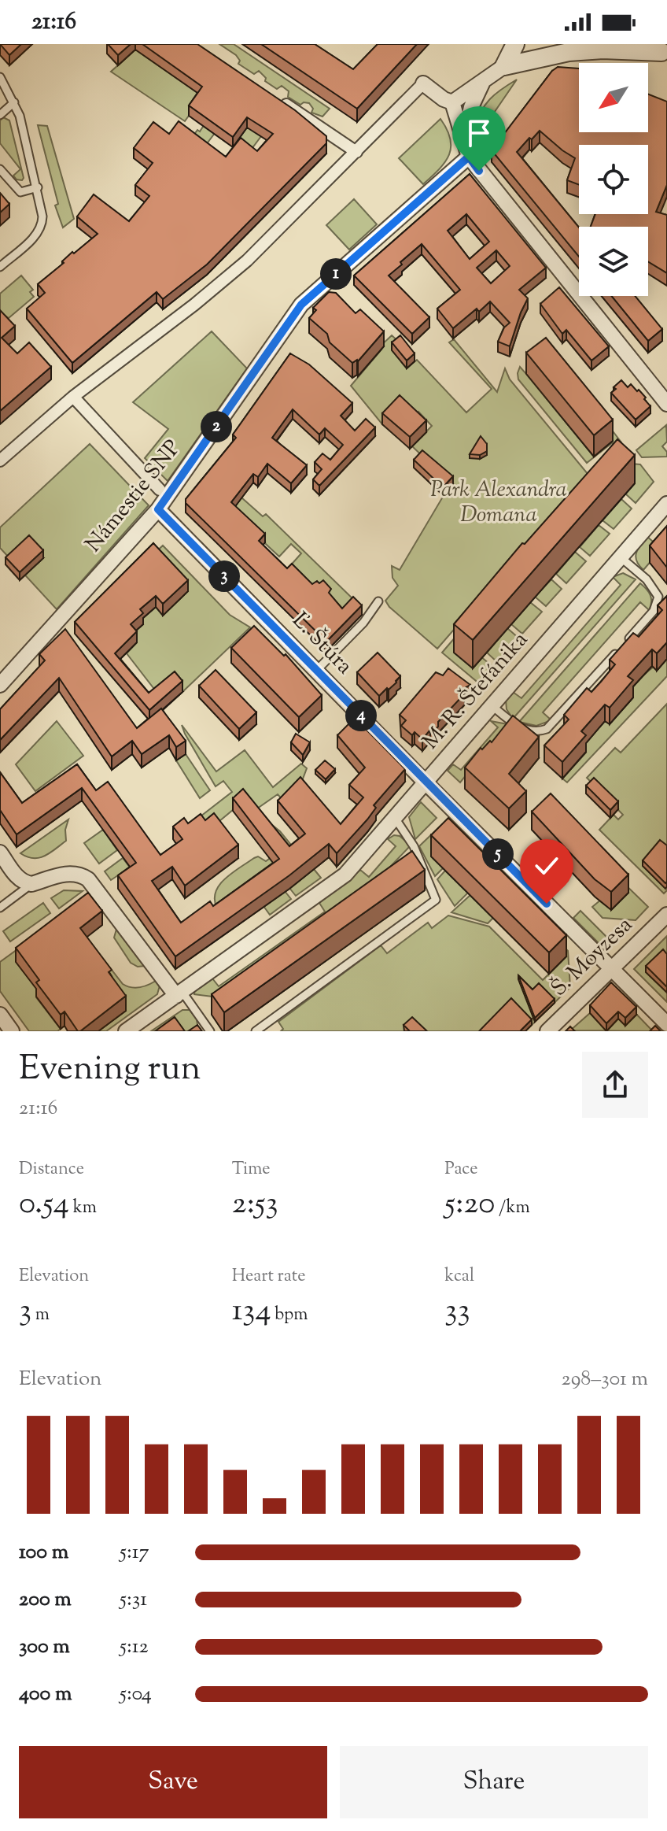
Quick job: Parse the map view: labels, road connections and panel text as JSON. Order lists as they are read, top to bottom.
{
  "streets": {
    "street": [
      "Námestie SNP",
      "Ľ. Štúra",
      "M. R. Štefánika",
      "Š. Moyzesa"
    ]
  },
  "crossings": [
    ["Námestie SNP", "Ľ. Štúra"],
    ["Ľ. Štúra", "M. R. Štefánika"],
    ["Ľ. Štúra", "Š. Moyzesa"]
  ],
  "parks": ["Park Alexandra Domana"],
  "north": "bottom left",
  "page": {
    "status": "21:16",
    "pins": [
      "1",
      "2",
      "3",
      "4",
      "5"
    ],
    "heading": ["Evening run", "21:16"],
    "stats": [
      ["Distance", "0.54 km"],
      ["Time", "2:53"],
      ["Pace", "5:20 /km"],
      ["Elevation", "3 m"],
      ["Heart rate", "134 bpm"],
      ["kcal", "33"]
    ],
    "chart": ["Elevation", "298–301 m"],
    "list": [
      {
        "name": "100 m",
        "note": "5:17"
      },
      {
        "name": "200 m",
        "note": "5:31"
      },
      {
        "name": "300 m",
        "note": "5:12"
      },
      {
        "name": "400 m",
        "note": "5:04"
      }
    ],
    "buttons": ["Save", "Share"]
  }
}
